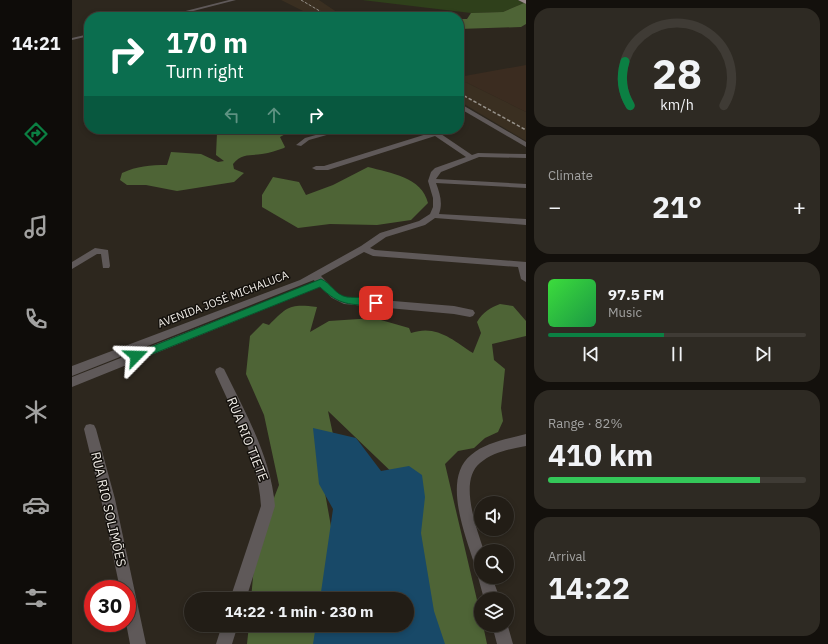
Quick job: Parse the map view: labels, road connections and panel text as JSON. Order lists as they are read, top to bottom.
{
  "streets": {
    "street": ["AVENIDA JOSÉ MICHALUCA", "RUA RIO TIETE", "RUA RIO SOLIMÕES"]
  },
  "page": {
    "tabs": "14:21",
    "turn": ["170 m", "Turn right"],
    "tile": [
      "Climate",
      ["Range · 82%", "410 km"],
      ["Arrival", "14:22"]
    ],
    "heat": ["−", "21°", "+"],
    "song": ["97.5 FM", "Music"],
    "limit": "30",
    "trip": "14:22 · 1 min · 230 m",
    "gauge": ["28", "km/h"]
  }
}
